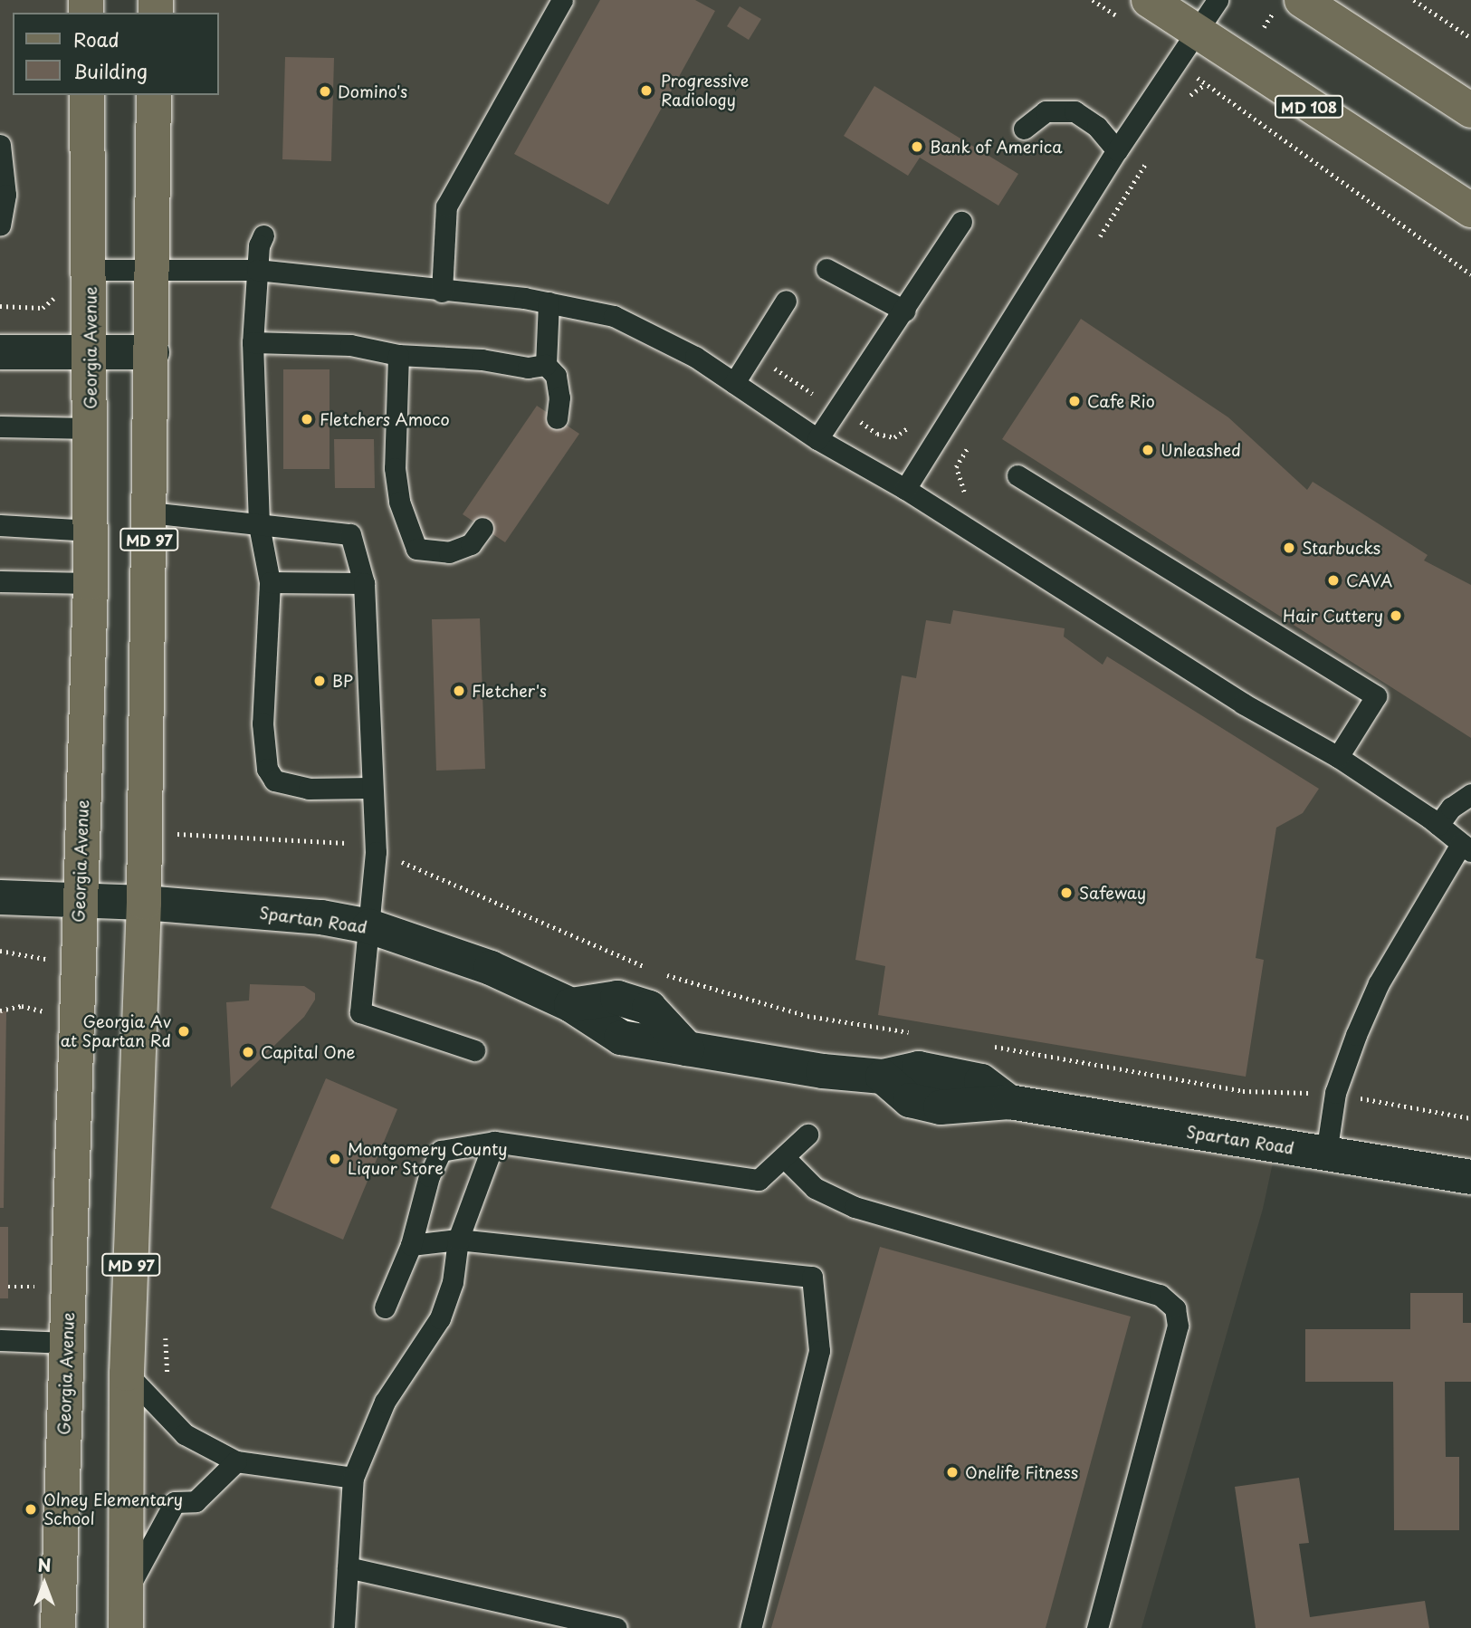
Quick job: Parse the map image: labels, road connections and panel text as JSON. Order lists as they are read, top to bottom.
{
  "streets": {
    "main road": ["MD 108", "Georgia Avenue", "MD 97"],
    "street": ["Spartan Road"]
  },
  "crossings": [
    ["Georgia Avenue", "Spartan Road"],
    ["MD 97", "Spartan Road"]
  ],
  "places": [
    "Progressive Radiology",
    "Domino's",
    "Bank of America",
    "Cafe Rio",
    "Fletchers Amoco",
    "Unleashed",
    "Starbucks",
    "CAVA",
    "Hair Cuttery",
    "BP",
    "Fletcher's",
    "Safeway",
    "Georgia Av at Spartan Rd",
    "Capital One",
    "Montgomery County Liquor Store",
    "Onelife Fitness",
    "Olney Elementary School"
  ],
  "legend": ["Road", "Building"],
  "north": "top"
}
